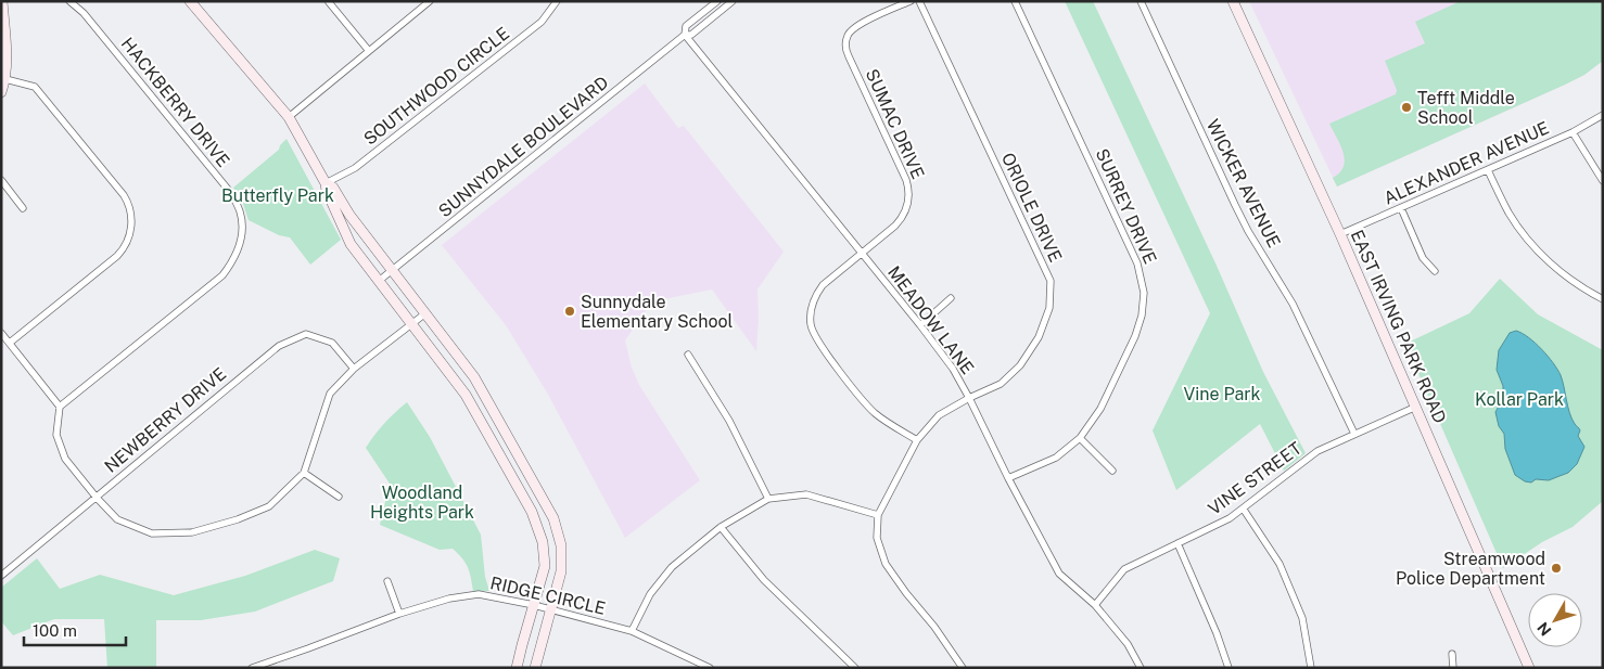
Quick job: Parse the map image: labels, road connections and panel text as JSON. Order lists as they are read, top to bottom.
{
  "streets": {
    "street": [
      "SOUTHWOOD CIRCLE",
      "HACKBERRY DRIVE",
      "SUMAC DRIVE",
      "SUNNYDALE BOULEVARD",
      "ALEXANDER AVENUE",
      "WICKER AVENUE",
      "SURREY DRIVE",
      "ORIOLE DRIVE",
      "MEADOW LANE",
      "EAST IRVING PARK ROAD",
      "NEWBERRY DRIVE",
      "VINE STREET",
      "RIDGE CIRCLE"
    ]
  },
  "crossings": [
    ["SUMAC DRIVE", "ORIOLE DRIVE"],
    ["SUMAC DRIVE", "MEADOW LANE"],
    ["SUNNYDALE BOULEVARD", "MEADOW LANE"],
    ["ALEXANDER AVENUE", "EAST IRVING PARK ROAD"],
    ["WICKER AVENUE", "VINE STREET"],
    ["SURREY DRIVE", "MEADOW LANE"],
    ["ORIOLE DRIVE", "MEADOW LANE"],
    ["MEADOW LANE", "VINE STREET"],
    ["EAST IRVING PARK ROAD", "VINE STREET"]
  ],
  "parks": [
    "Butterfly Park",
    "Vine Park",
    "Kollar Park",
    "Woodland Heights Park"
  ],
  "places": ["Tefft Middle School", "Sunnydale Elementary School", "Streamwood Police Department"],
  "scale_bar": "100 m",
  "north": "bottom left"
}
